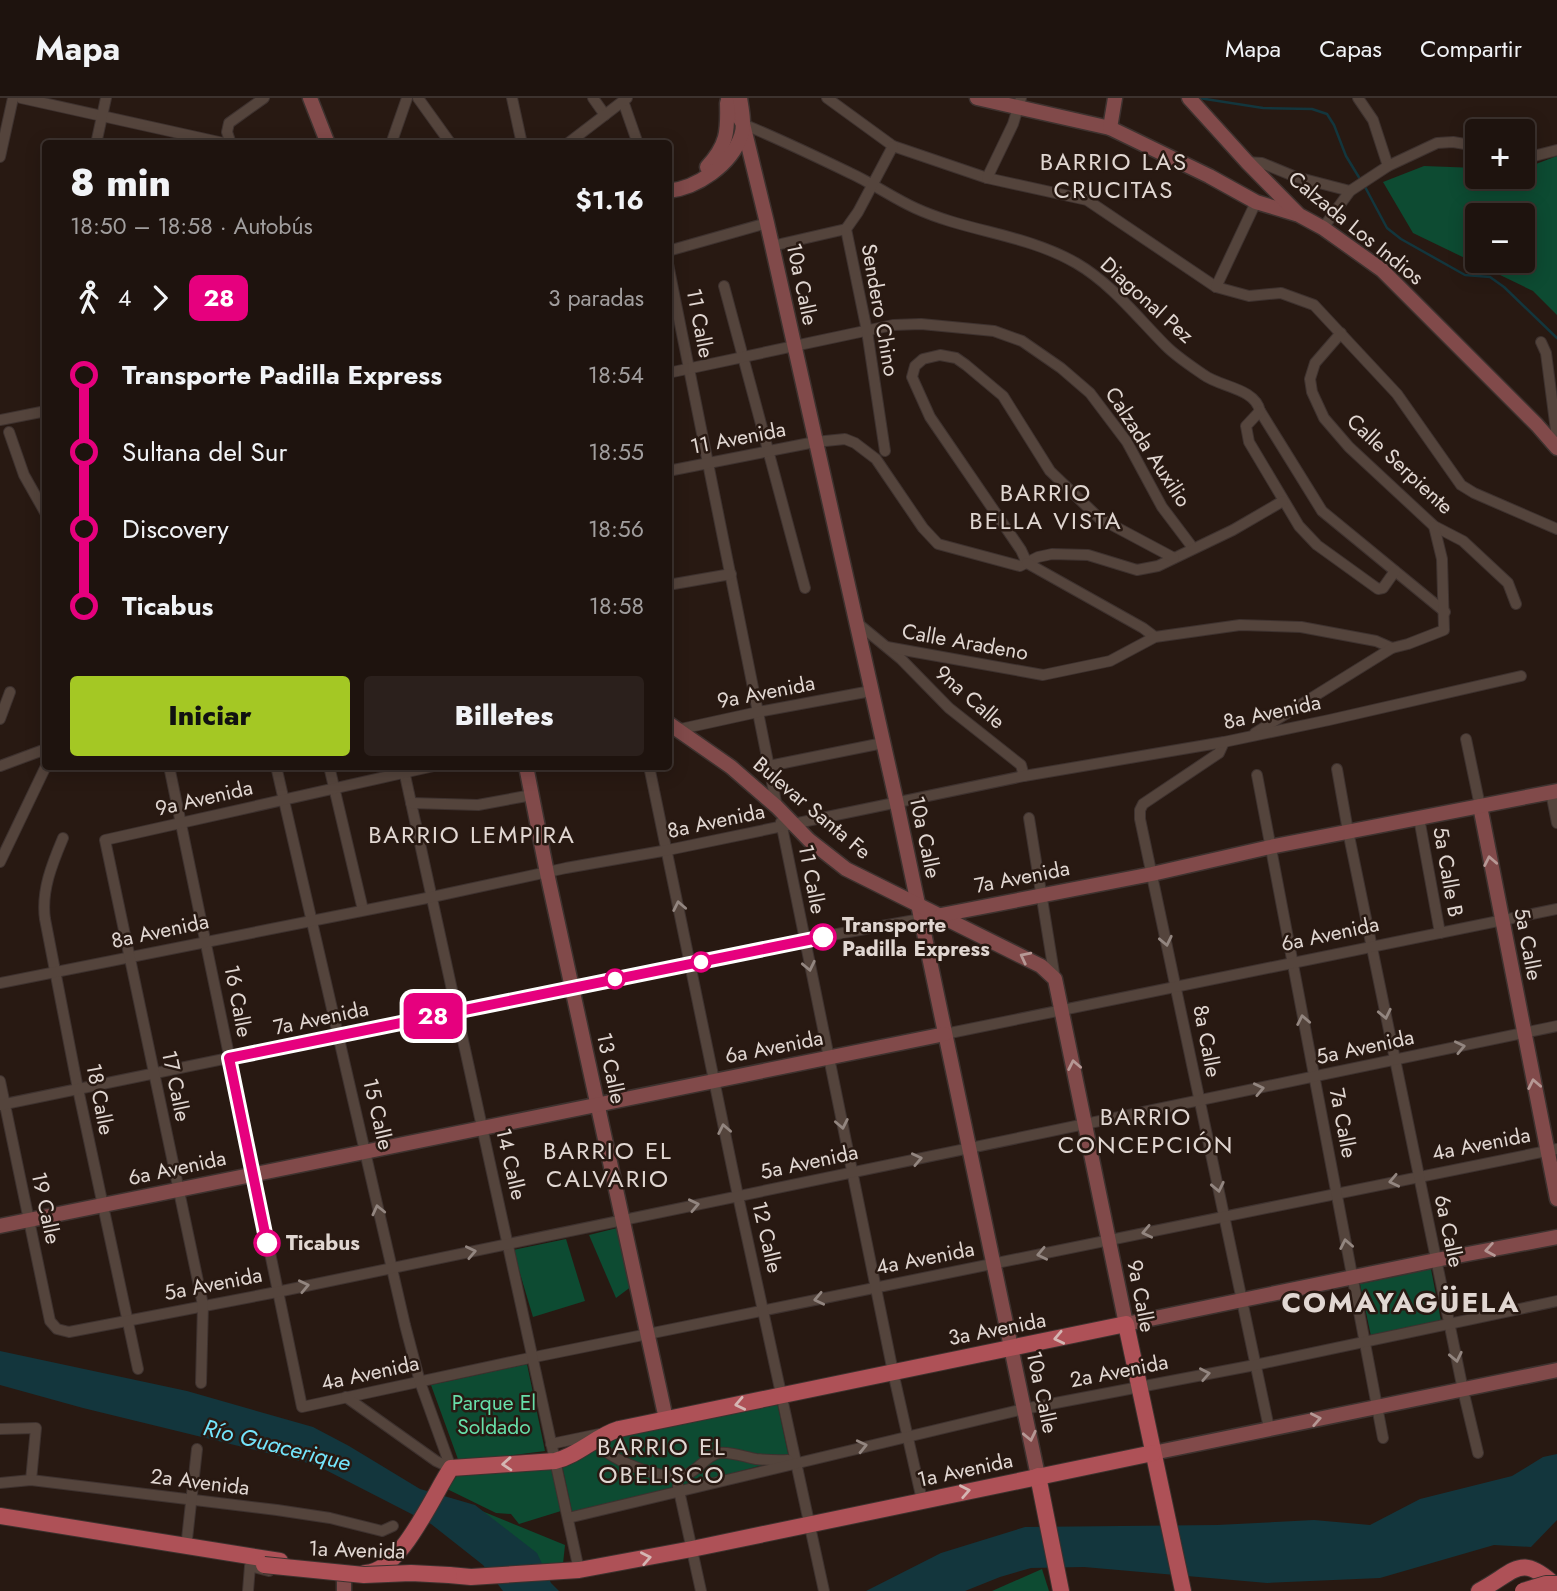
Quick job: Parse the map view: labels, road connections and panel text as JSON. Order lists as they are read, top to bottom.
{
  "streets": {
    "main road": [
      "10a Calle",
      "9a Calle",
      "3a Avenida",
      "1a Avenida"
    ],
    "street": [
      "Calzada Los Indios",
      "Diagonal Pez",
      "Sendero Chino",
      "11 Calle",
      "11 Avenida",
      "Calzada Auxilio",
      "Calle Serpiente",
      "Calle Aradeno",
      "9a Avenida",
      "9na Calle",
      "8a Avenida",
      "Bulevar Santa Fe",
      "5a Calle B",
      "7a Avenida",
      "6a Avenida",
      "5a Calle",
      "16 Calle",
      "8a Calle",
      "5a Avenida",
      "13 Calle",
      "17 Calle",
      "18 Calle",
      "15 Calle",
      "7a Calle",
      "4a Avenida",
      "14 Calle",
      "19 Calle",
      "6a Calle",
      "12 Calle",
      "2a Avenida"
    ]
  },
  "crossings": [
    ["10a Calle", "Diagonal Pez"],
    ["10a Calle", "11 Avenida"],
    ["10a Calle", "Calzada Auxilio"],
    ["10a Calle", "9a Avenida"],
    ["10a Calle", "9na Calle"],
    ["10a Calle", "8a Avenida"],
    ["10a Calle", "Bulevar Santa Fe"],
    ["10a Calle", "7a Avenida"],
    ["10a Calle", "6a Avenida"],
    ["10a Calle", "5a Avenida"],
    ["10a Calle", "4a Avenida"],
    ["10a Calle", "3a Avenida"],
    ["10a Calle", "2a Avenida"],
    ["10a Calle", "1a Avenida"],
    ["Diagonal Pez", "Sendero Chino"],
    ["Sendero Chino", "Calzada Auxilio"],
    ["11 Calle", "11 Avenida"],
    ["11 Calle", "Calzada Auxilio"],
    ["11 Calle", "9a Avenida"],
    ["11 Calle", "8a Avenida"],
    ["11 Calle", "Bulevar Santa Fe"],
    ["11 Calle", "7a Avenida"],
    ["11 Calle", "6a Avenida"],
    ["11 Calle", "5a Avenida"],
    ["11 Calle", "4a Avenida"],
    ["11 Calle", "3a Avenida"],
    ["11 Calle", "2a Avenida"],
    ["11 Calle", "1a Avenida"],
    ["Calle Aradeno", "9na Calle"],
    ["9a Avenida", "Bulevar Santa Fe"],
    ["9a Avenida", "16 Calle"],
    ["9a Avenida", "17 Calle"],
    ["9a Avenida", "15 Calle"],
    ["9a Avenida", "14 Calle"],
    ["9na Calle", "8a Avenida"],
    ["8a Avenida", "Bulevar Santa Fe"],
    ["8a Avenida", "16 Calle"],
    ["8a Avenida", "8a Calle"],
    ["8a Avenida", "13 Calle"],
    ["8a Avenida", "17 Calle"],
    ["8a Avenida", "18 Calle"],
    ["8a Avenida", "15 Calle"],
    ["8a Avenida", "14 Calle"],
    ["8a Avenida", "12 Calle"],
    ["Bulevar Santa Fe", "7a Avenida"],
    ["5a Calle B", "7a Avenida"],
    ["5a Calle B", "6a Avenida"],
    ["7a Avenida", "5a Calle"],
    ["7a Avenida", "16 Calle"],
    ["7a Avenida", "8a Calle"],
    ["7a Avenida", "13 Calle"],
    ["7a Avenida", "17 Calle"],
    ["7a Avenida", "18 Calle"],
    ["7a Avenida", "15 Calle"],
    ["7a Avenida", "7a Calle"],
    ["7a Avenida", "14 Calle"],
    ["7a Avenida", "19 Calle"],
    ["7a Avenida", "6a Calle"],
    ["7a Avenida", "12 Calle"],
    ["6a Avenida", "5a Calle"],
    ["6a Avenida", "16 Calle"],
    ["6a Avenida", "8a Calle"],
    ["6a Avenida", "13 Calle"],
    ["6a Avenida", "17 Calle"],
    ["6a Avenida", "18 Calle"],
    ["6a Avenida", "15 Calle"],
    ["6a Avenida", "7a Calle"],
    ["6a Avenida", "14 Calle"],
    ["6a Avenida", "19 Calle"],
    ["6a Avenida", "6a Calle"],
    ["6a Avenida", "12 Calle"],
    ["6a Avenida", "9a Calle"],
    ["5a Calle", "5a Avenida"],
    ["5a Calle", "4a Avenida"],
    ["16 Calle", "5a Avenida"],
    ["16 Calle", "4a Avenida"],
    ["8a Calle", "5a Avenida"],
    ["8a Calle", "4a Avenida"],
    ["8a Calle", "3a Avenida"],
    ["8a Calle", "2a Avenida"],
    ["8a Calle", "1a Avenida"],
    ["5a Avenida", "13 Calle"],
    ["5a Avenida", "17 Calle"],
    ["5a Avenida", "18 Calle"],
    ["5a Avenida", "15 Calle"],
    ["5a Avenida", "7a Calle"],
    ["5a Avenida", "14 Calle"],
    ["5a Avenida", "19 Calle"],
    ["5a Avenida", "6a Calle"],
    ["5a Avenida", "12 Calle"],
    ["5a Avenida", "9a Calle"],
    ["13 Calle", "4a Avenida"],
    ["13 Calle", "3a Avenida"],
    ["15 Calle", "4a Avenida"],
    ["15 Calle", "3a Avenida"],
    ["7a Calle", "4a Avenida"],
    ["7a Calle", "3a Avenida"],
    ["7a Calle", "2a Avenida"],
    ["7a Calle", "1a Avenida"],
    ["4a Avenida", "14 Calle"],
    ["4a Avenida", "6a Calle"],
    ["4a Avenida", "12 Calle"],
    ["4a Avenida", "9a Calle"],
    ["14 Calle", "3a Avenida"],
    ["14 Calle", "2a Avenida"],
    ["14 Calle", "1a Avenida"],
    ["6a Calle", "3a Avenida"],
    ["6a Calle", "2a Avenida"],
    ["6a Calle", "1a Avenida"],
    ["12 Calle", "3a Avenida"],
    ["12 Calle", "2a Avenida"],
    ["12 Calle", "1a Avenida"],
    ["9a Calle", "3a Avenida"],
    ["9a Calle", "2a Avenida"],
    ["9a Calle", "1a Avenida"]
  ],
  "one_way": ["5a Calle", "5a Avenida", "3a Avenida"],
  "districts": [
    "BARRIO LAS CRUCITAS",
    "BARRIO BELLA VISTA",
    "BARRIO LEMPIRA",
    "BARRIO CONCEPCIÓN",
    "BARRIO EL CALVARIO",
    "COMAYAGÜELA",
    "BARRIO EL OBELISCO"
  ],
  "water": ["Río Guacerique"],
  "parks": ["Parque El Soldado"],
  "places": ["Transporte Padilla Express", "Ticabus"],
  "lines": ["bus line 28"],
  "page": {
    "header": "Mapa",
    "nav": ["Mapa", "Capas", "Compartir"],
    "on_map": "28",
    "map_buttons": ["+", "−"],
    "heading": ["8 min", "18:50 – 18:58 · Autobús", "$1.16"],
    "legs": ["4", "28", "3 paradas"],
    "list": [
      {
        "name": "Transporte Padilla Express",
        "value": "18:54"
      },
      {
        "name": "Sultana del Sur",
        "value": "18:55"
      },
      {
        "name": "Discovery",
        "value": "18:56"
      },
      {
        "name": "Ticabus",
        "value": "18:58"
      }
    ],
    "buttons": ["Iniciar", "Billetes"]
  }
}
